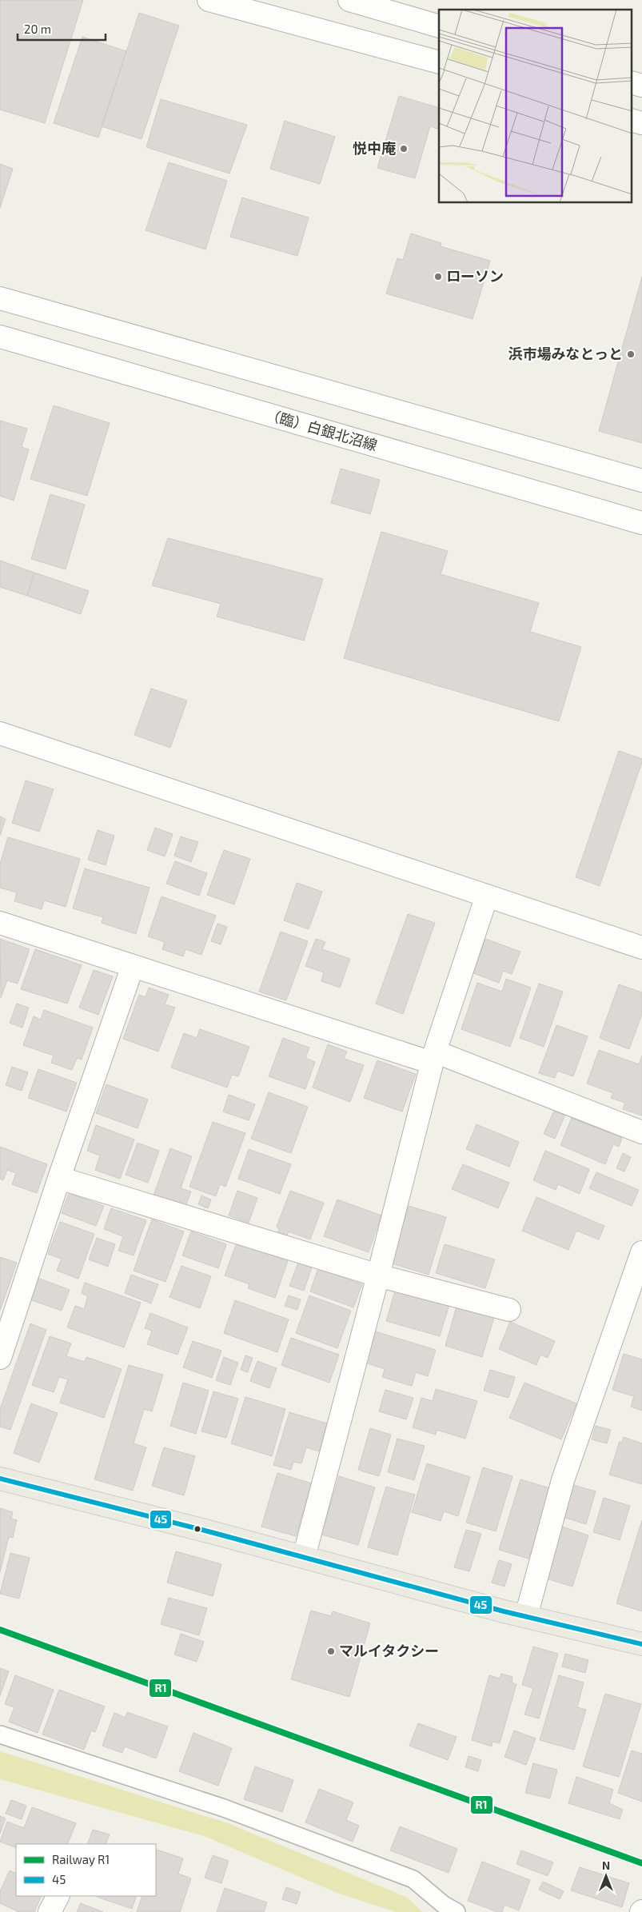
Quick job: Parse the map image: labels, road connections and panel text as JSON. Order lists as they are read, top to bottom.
{
  "streets": {
    "street": ["（臨）白銀北沼線"]
  },
  "places": [
    "悦中庵",
    "ローソン",
    "浜市場みなとっと",
    "マルイタクシー"
  ],
  "lines": ["transit line 45", "rail line R1"],
  "legend": ["Railway R1", "45"],
  "scale_bar": "20 m",
  "north": "top"
}
